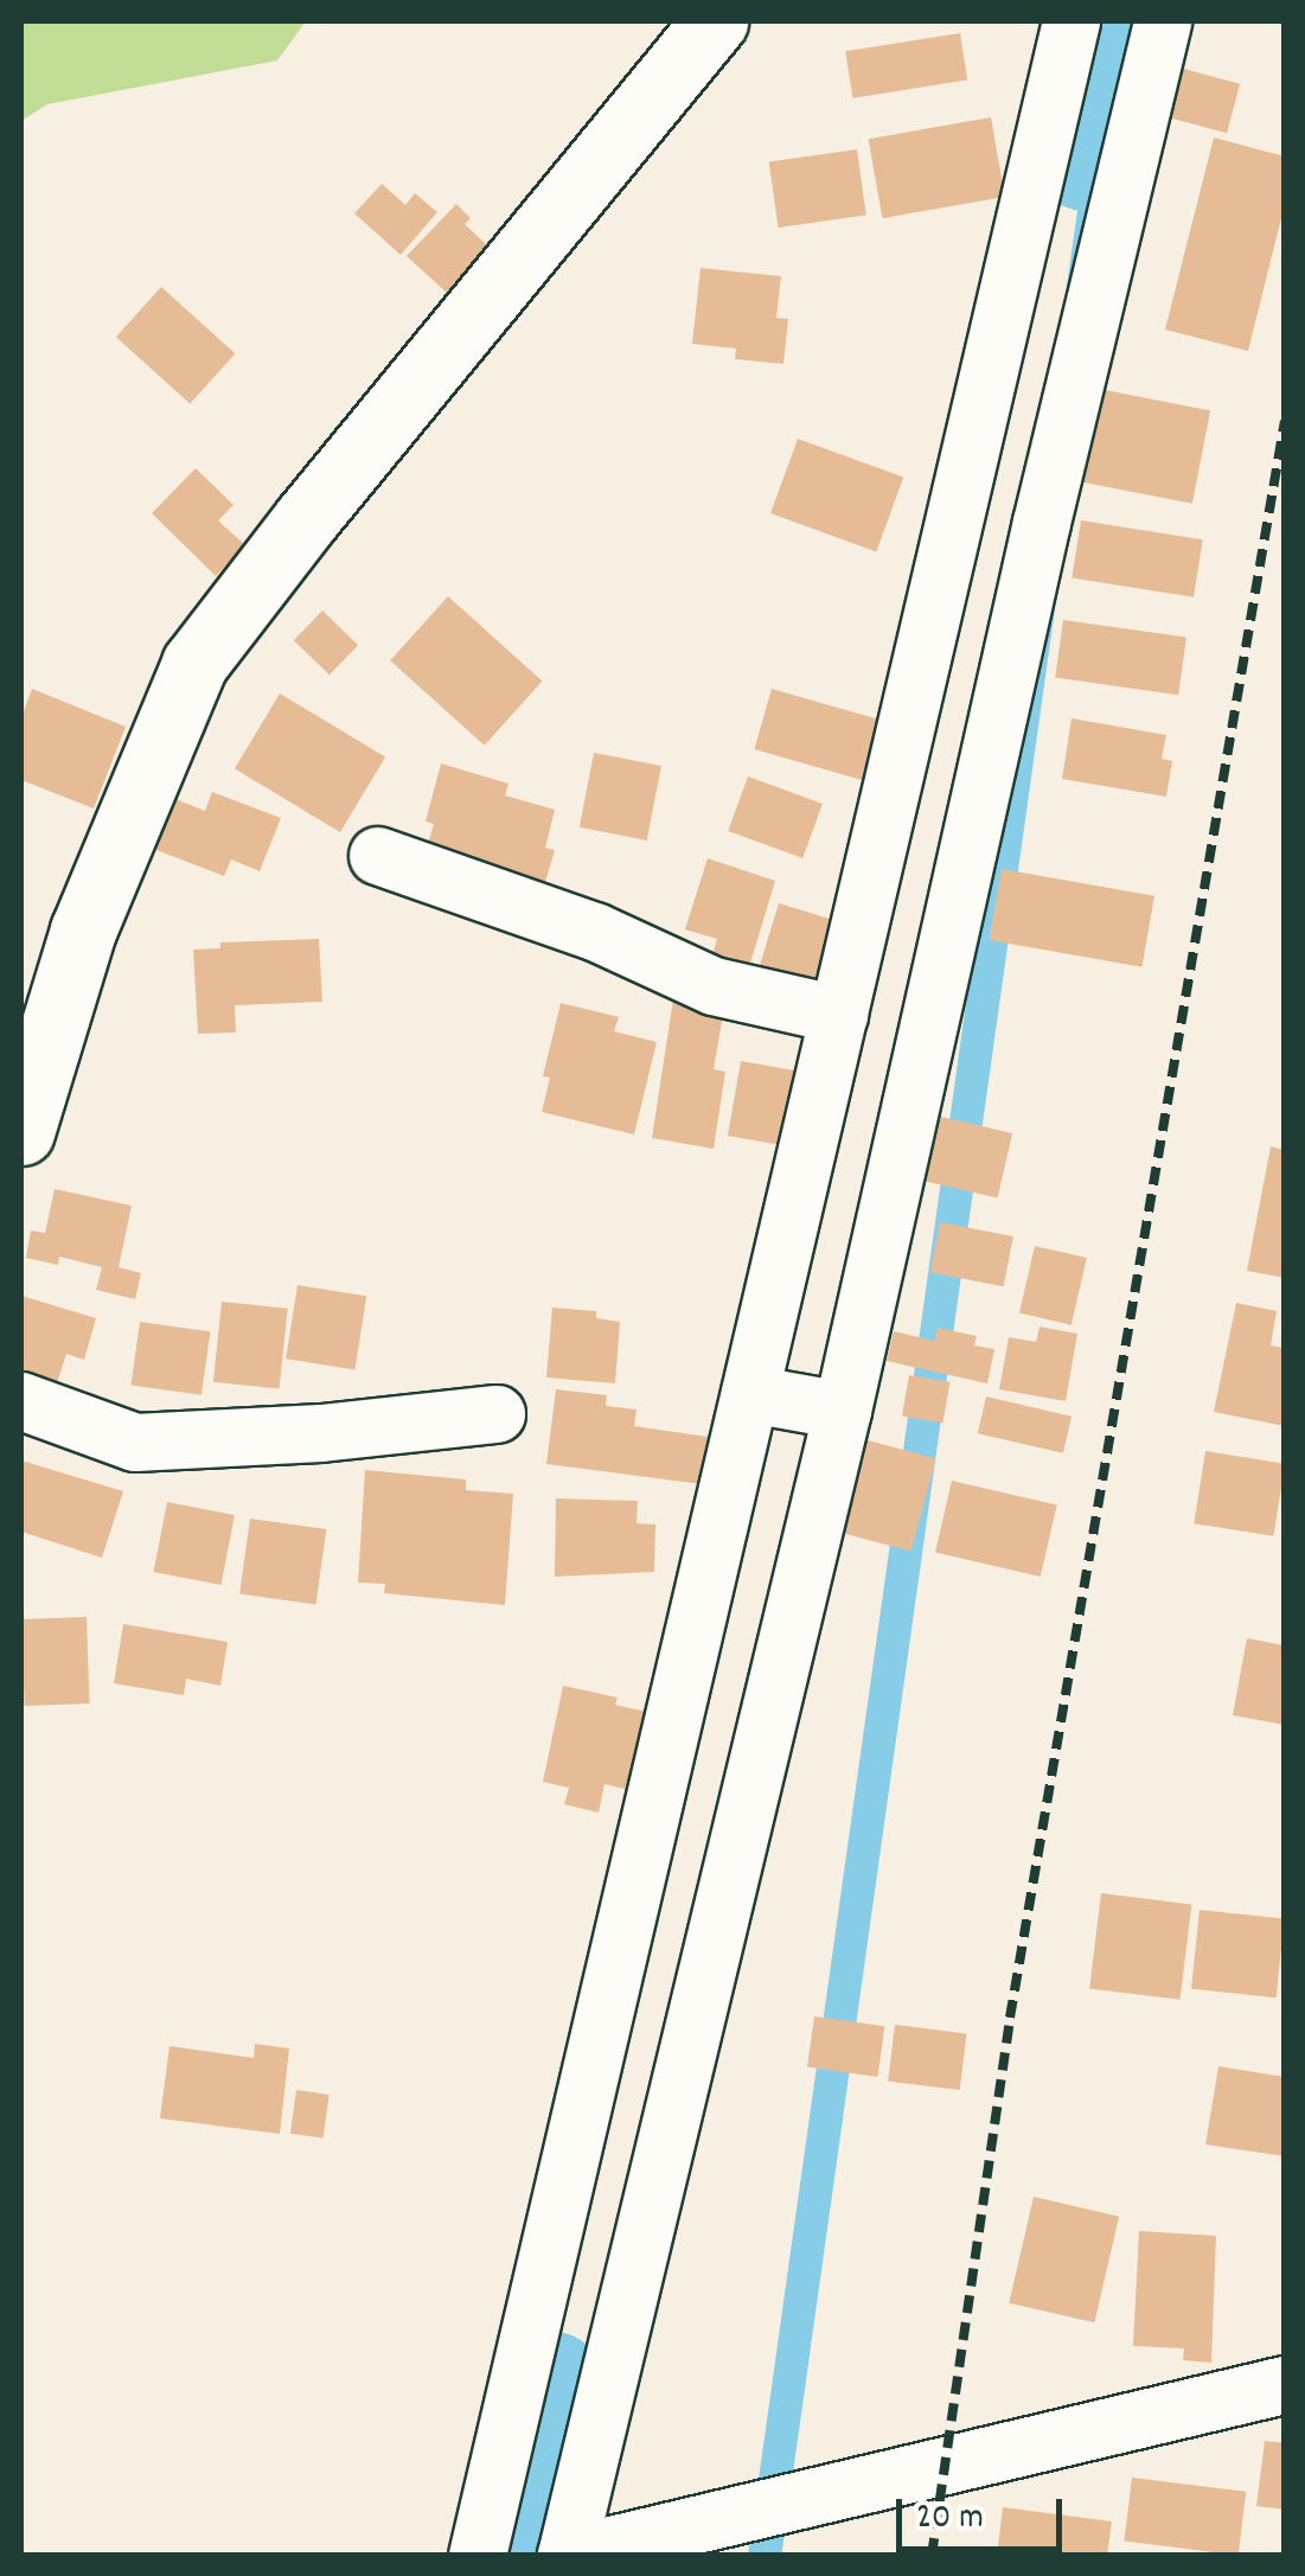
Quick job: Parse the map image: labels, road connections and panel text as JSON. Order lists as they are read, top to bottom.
{
  "scale_bar": "20 m"
}
